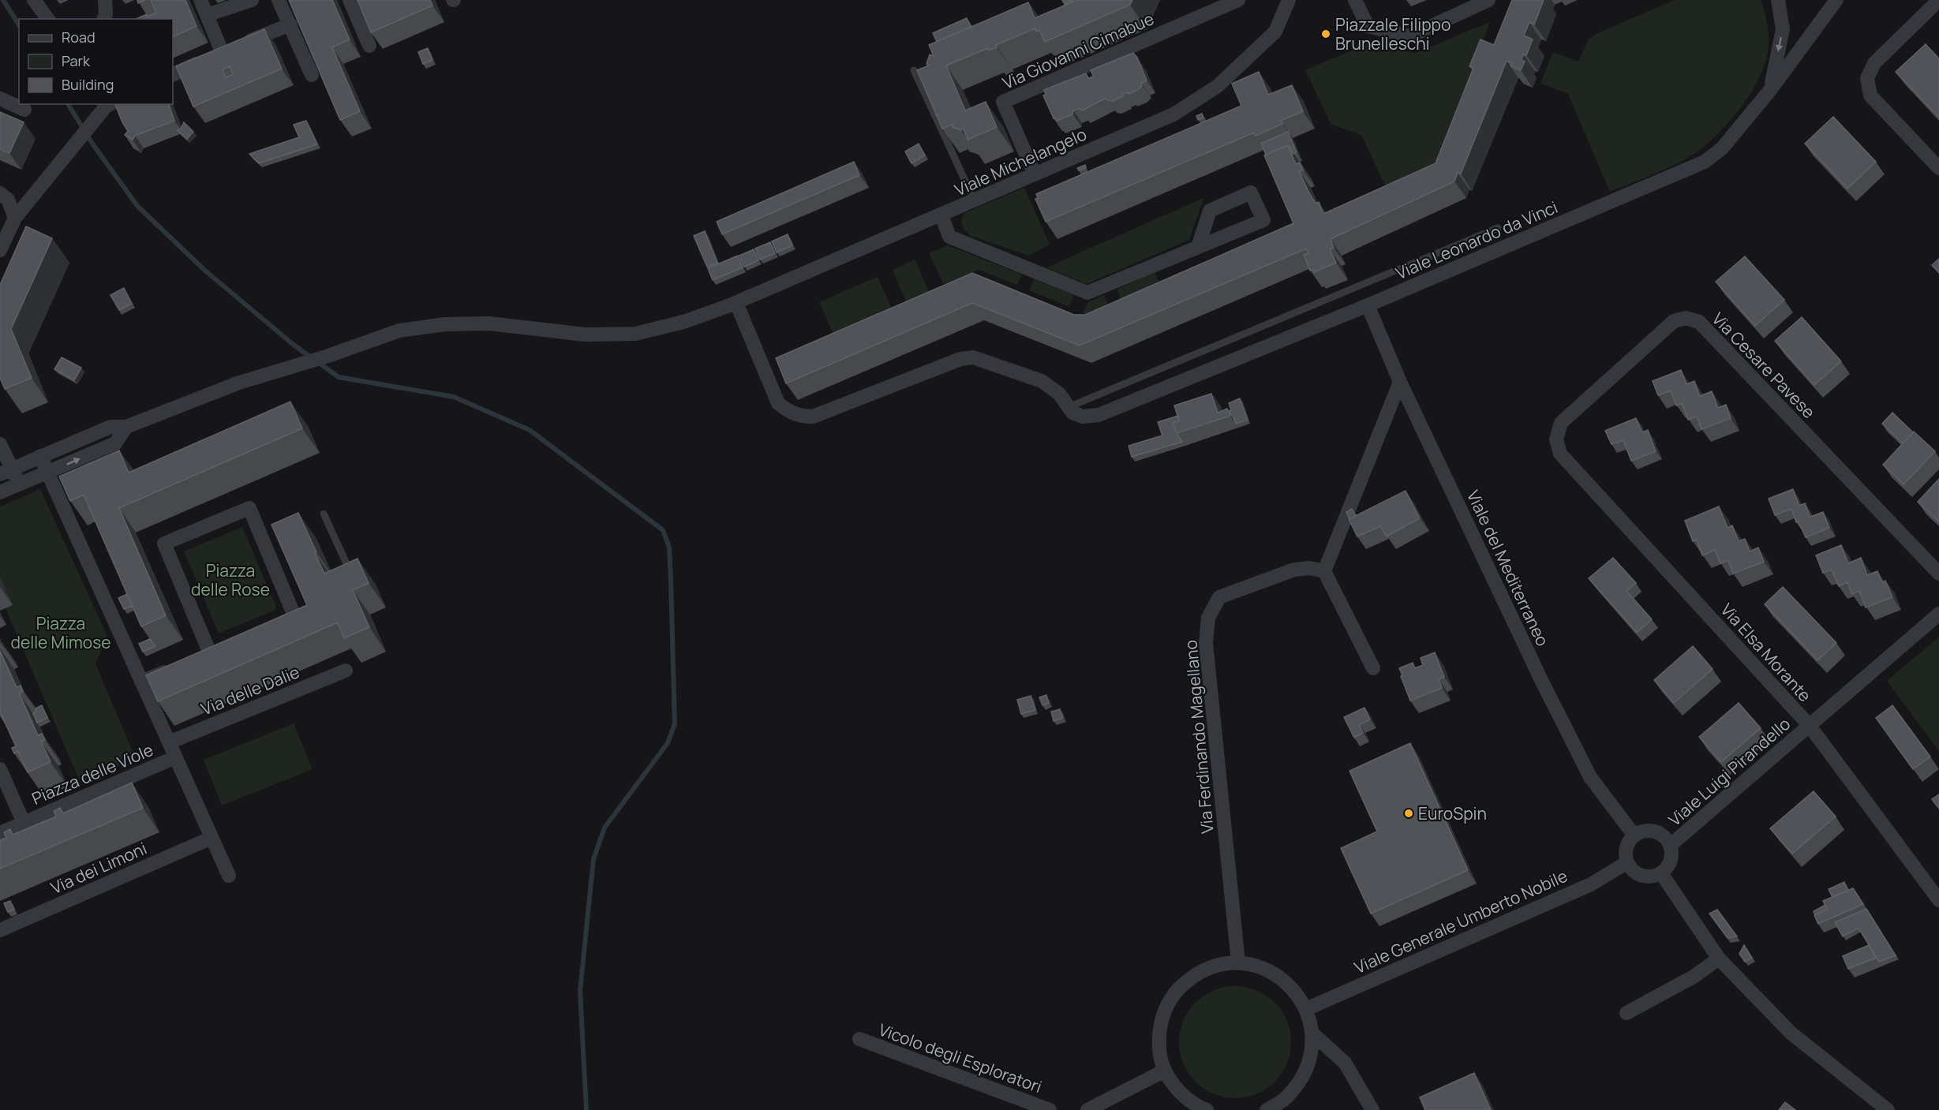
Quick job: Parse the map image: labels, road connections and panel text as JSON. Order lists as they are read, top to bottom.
{
  "streets": {
    "street": [
      "Via Giovanni Cimabue",
      "Viale Michelangelo",
      "Viale Leonardo da Vinci",
      "Via Cesare Pavese",
      "Viale del Mediterraneo",
      "Via Elsa Morante",
      "Via delle Dalie",
      "Via Ferdinando Magellano",
      "Viale Luigi Pirandello",
      "Piazza delle Viole",
      "Via dei Limoni",
      "Viale Generale Umberto Nobile",
      "Vicolo degli Esploratori"
    ]
  },
  "crossings": [
    ["Via Giovanni Cimabue", "Viale Michelangelo"],
    ["Viale Michelangelo", "Viale Leonardo da Vinci"],
    ["Viale Leonardo da Vinci", "Viale del Mediterraneo"],
    ["Via Cesare Pavese", "Via Elsa Morante"],
    ["Viale del Mediterraneo", "Viale Luigi Pirandello"],
    ["Viale del Mediterraneo", "Viale Generale Umberto Nobile"],
    ["Via Elsa Morante", "Viale Luigi Pirandello"],
    ["Viale Luigi Pirandello", "Viale Generale Umberto Nobile"]
  ],
  "parks": ["Piazza delle Rose", "Piazza delle Mimose"],
  "places": ["Piazzale Filippo Brunelleschi", "EuroSpin"],
  "legend": ["Road", "Park", "Building"]
}
